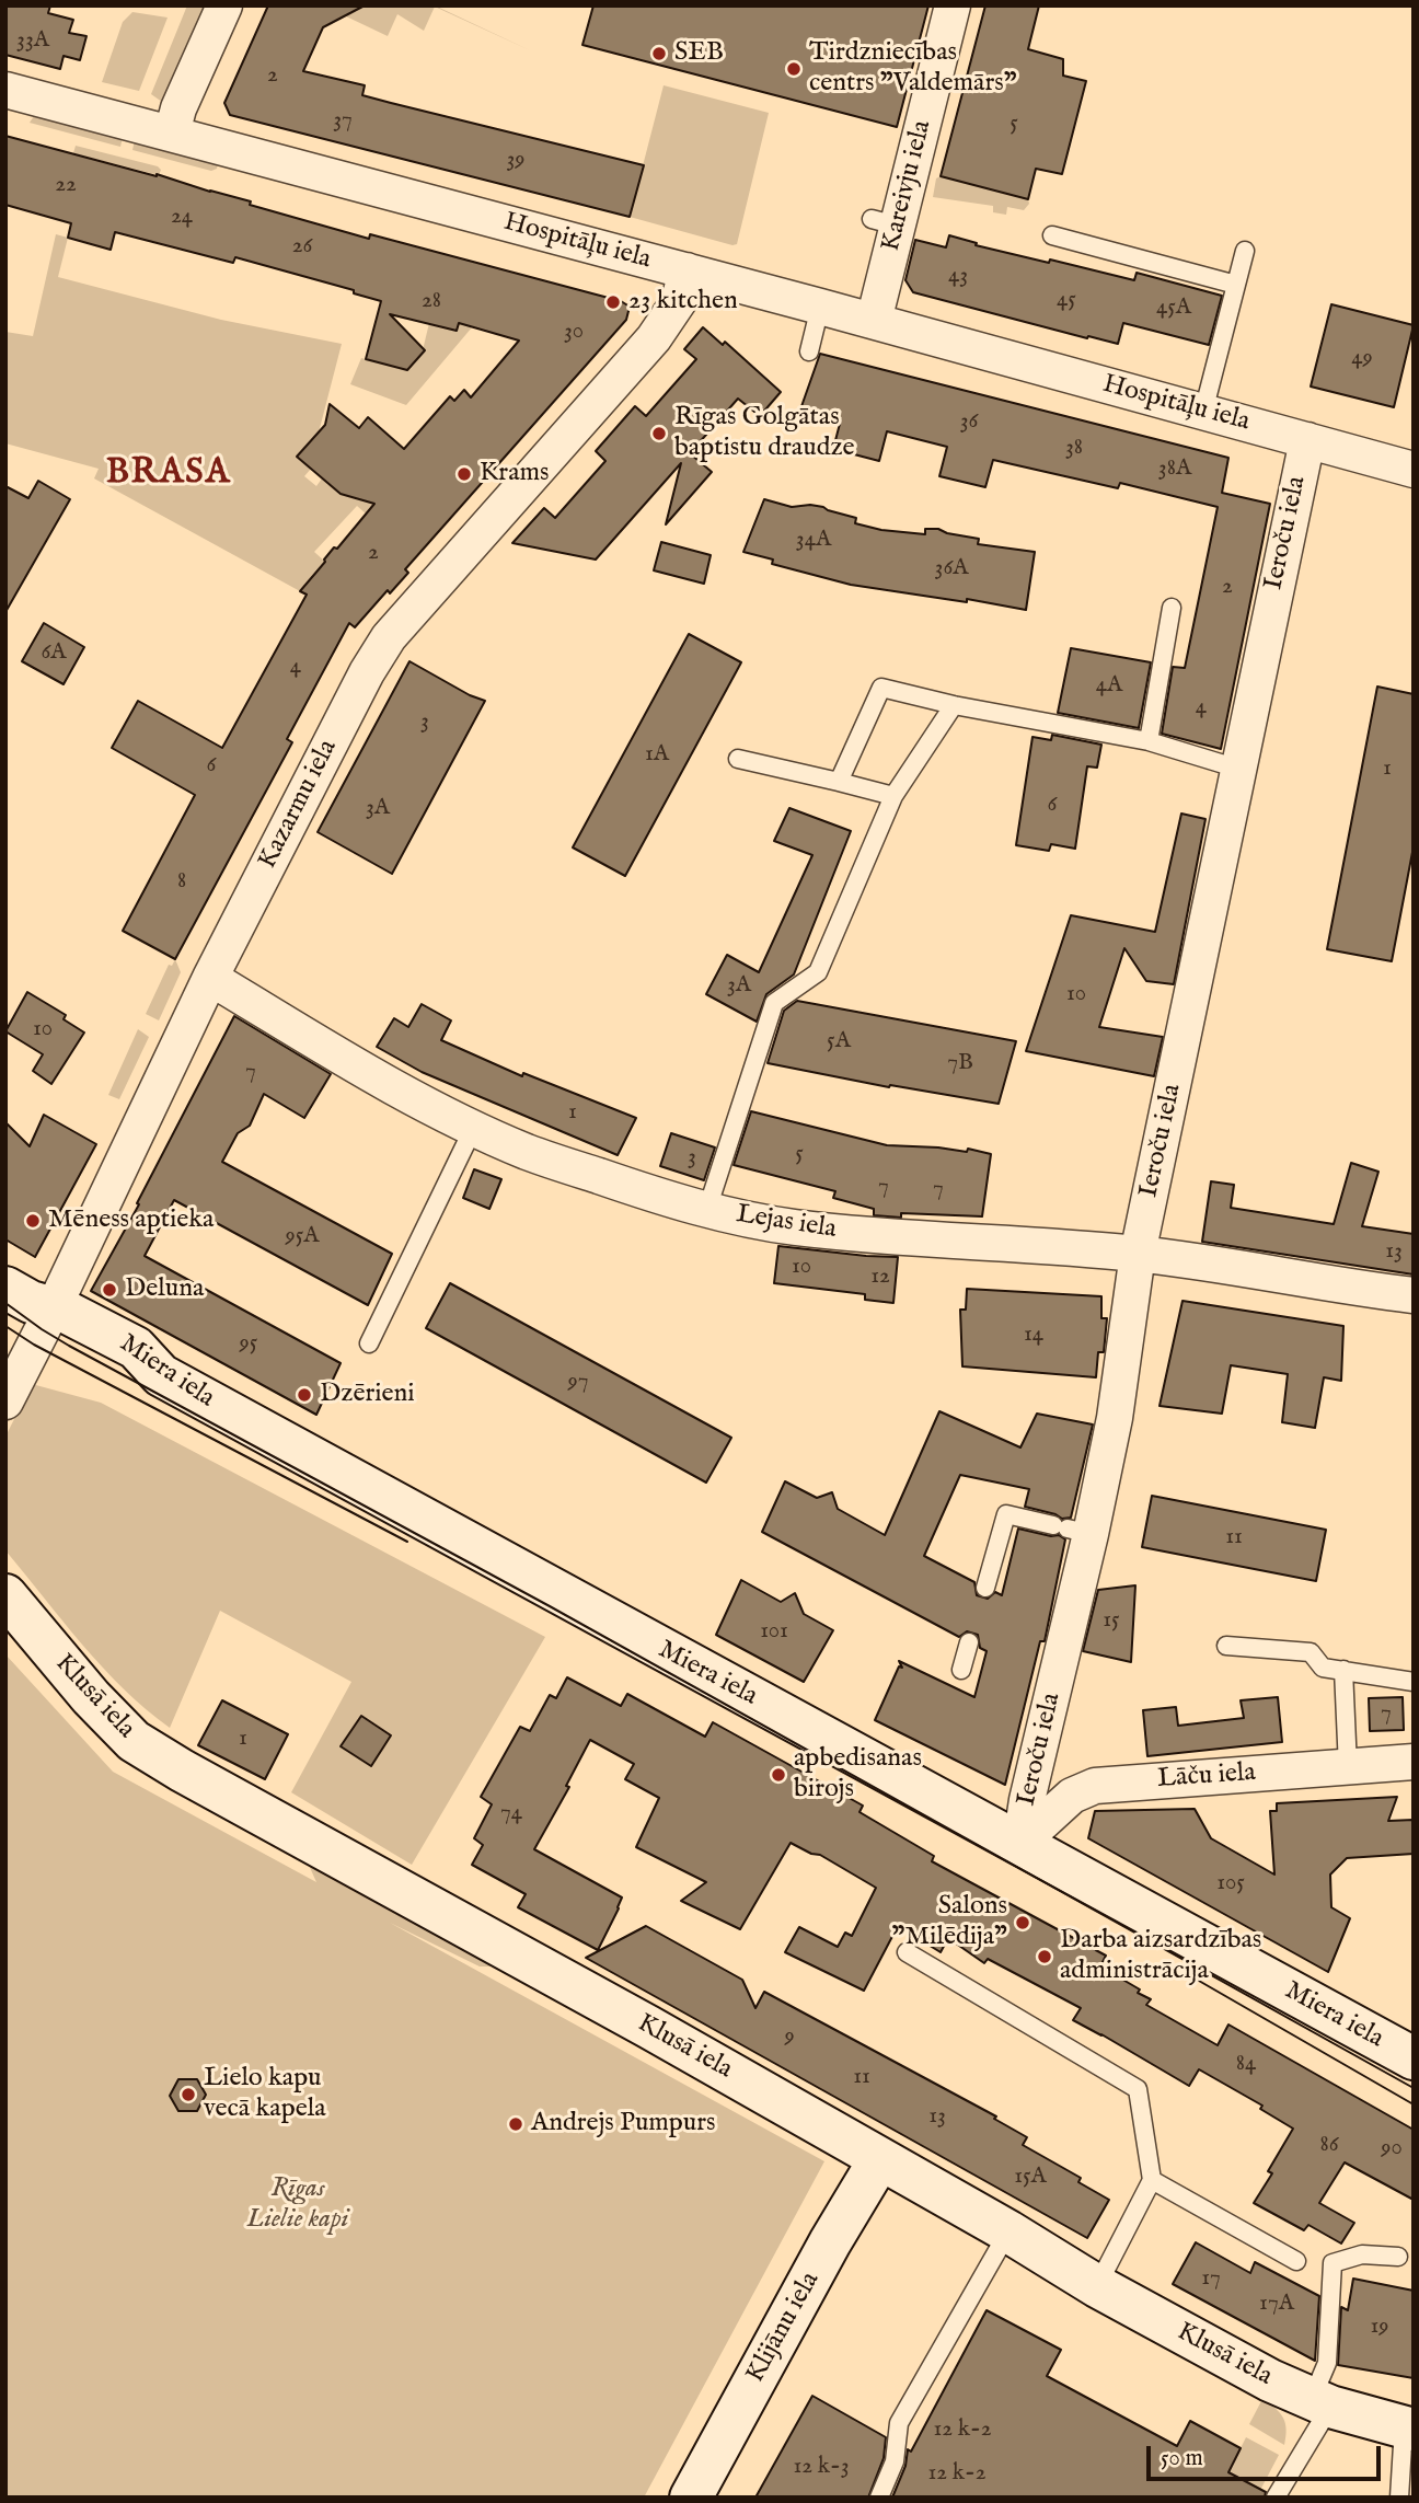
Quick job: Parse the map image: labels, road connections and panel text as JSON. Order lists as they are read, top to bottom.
{
  "streets": {
    "street": [
      "Kareivju iela",
      "Hospitāļu iela",
      "Ieroču iela",
      "Kazarmu iela",
      "Lejas iela",
      "Miera iela",
      "Klusā iela",
      "Lāču iela",
      "Klijānu iela"
    ]
  },
  "crossings": [
    ["Kareivju iela", "Hospitāļu iela"],
    ["Hospitāļu iela", "Ieroču iela"],
    ["Hospitāļu iela", "Kazarmu iela"],
    ["Ieroču iela", "Lejas iela"],
    ["Ieroču iela", "Miera iela"],
    ["Ieroču iela", "Lāču iela"],
    ["Kazarmu iela", "Lejas iela"],
    ["Kazarmu iela", "Miera iela"],
    ["Miera iela", "Lāču iela"],
    ["Klusā iela", "Klijānu iela"]
  ],
  "districts": ["BRASA"],
  "parks": ["Rīgas Lielie kapi"],
  "places": [
    "SEB",
    "Tirdzniecības centrs \"Valdemārs\"",
    "23 kitchen",
    "Rīgas Golgātas baptistu draudze",
    "Krams",
    "Mēness aptieka",
    "Deluna",
    "Dzērieni",
    "apbedisanas birojs",
    "Salons \"Milēdija\"",
    "Darba aizsardzības administrācija",
    "Lielo kapu vecā kapela",
    "Andrejs Pumpurs"
  ],
  "house_numbers": [
    "33A",
    "2",
    "37",
    "5",
    "39",
    "22",
    "24",
    "26",
    "43",
    "45",
    "28",
    "45A",
    "30",
    "49",
    "36",
    "38",
    "38A",
    "34A",
    "2",
    "36A",
    "2",
    "6A",
    "4",
    "4A",
    "4",
    "3",
    "1A",
    "6",
    "1",
    "6",
    "3A",
    "8",
    "3A",
    "10",
    "10",
    "5A",
    "7B",
    "7",
    "1",
    "5",
    "3",
    "7",
    "7",
    "95A",
    "13",
    "10",
    "12",
    "14",
    "95",
    "97",
    "11",
    "15",
    "101",
    "7",
    "1",
    "74",
    "105",
    "9",
    "84",
    "11",
    "13",
    "86",
    "90",
    "15A",
    "17",
    "17A",
    "19",
    "12 k-2",
    "12 k-3",
    "12 k-2"
  ],
  "scale_bar": "50 m"
}
